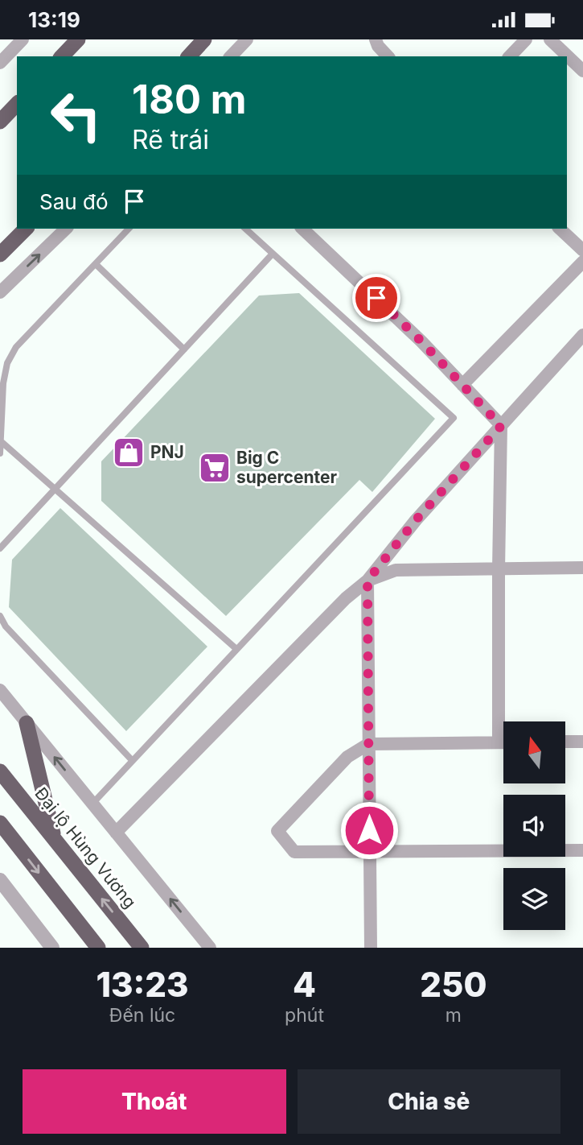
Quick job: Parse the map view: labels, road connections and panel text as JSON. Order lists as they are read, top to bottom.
{
  "streets": {
    "highway": ["Đại lộ Hùng Vương"]
  },
  "places": {
    "shop": ["PNJ"],
    "supermarket": ["Big C supercenter"]
  },
  "north": "top",
  "page": {
    "status": "13:19",
    "turn": ["180 m", "Rẽ trái"],
    "then": "Sau đó",
    "eta": [
      "13:23",
      "Đến lúc",
      "4",
      "phút",
      "250",
      "m"
    ],
    "buttons": ["Thoát", "Chia sẻ"]
  }
}
